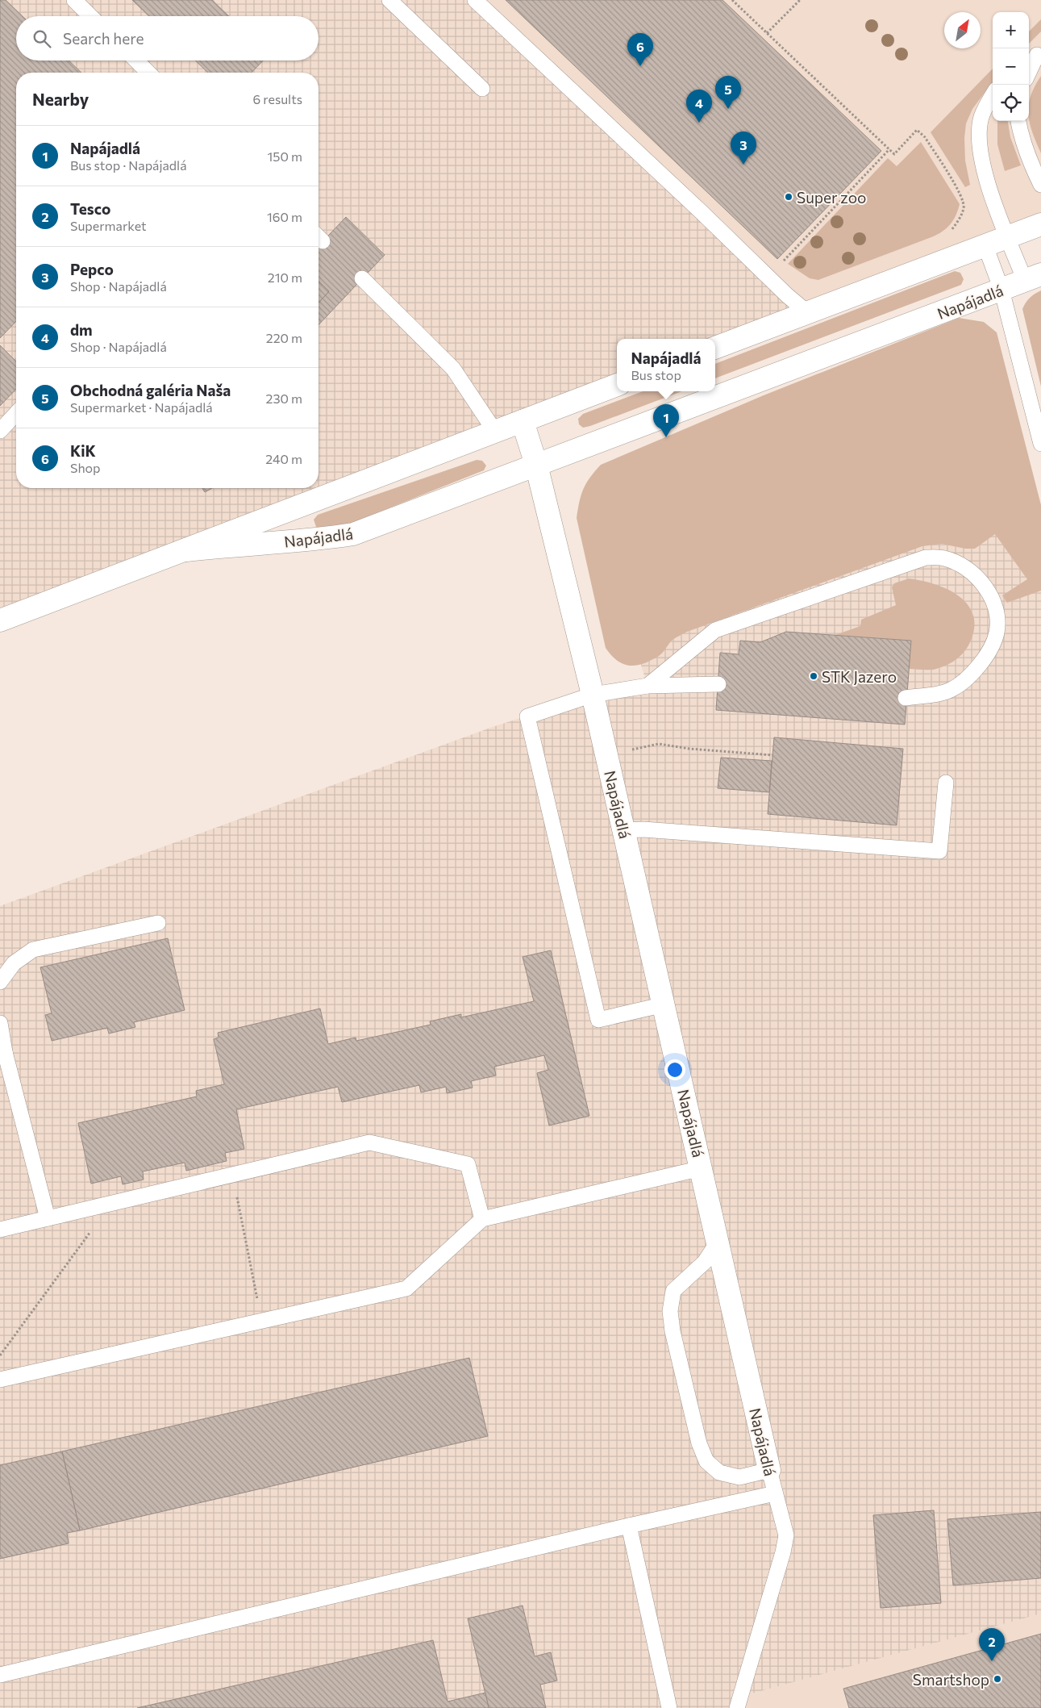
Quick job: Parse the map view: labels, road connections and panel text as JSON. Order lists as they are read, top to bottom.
{
  "streets": {
    "street": ["Napájadlá"]
  },
  "places": ["Super zoo", "STK Jazero", "Smartshop"],
  "north": "top right",
  "page": {
    "map_buttons": ["+", "−"],
    "search": "Search here",
    "pins": [
      "6",
      "5",
      "4",
      "3",
      "1",
      "2"
    ],
    "heading": ["Nearby", "6 results"],
    "list": [
      {
        "mark": "1",
        "name": "Napájadlá",
        "note": "Bus stop · Napájadlá",
        "value": "150 m"
      },
      {
        "mark": "2",
        "name": "Tesco",
        "note": "Supermarket",
        "value": "160 m"
      },
      {
        "mark": "3",
        "name": "Pepco",
        "note": "Shop · Napájadlá",
        "value": "210 m"
      },
      {
        "mark": "4",
        "name": "dm",
        "note": "Shop · Napájadlá",
        "value": "220 m"
      },
      {
        "mark": "5",
        "name": "Obchodná galéria Naša",
        "note": "Supermarket · Napájadlá",
        "value": "230 m"
      },
      {
        "mark": "6",
        "name": "KiK",
        "note": "Shop",
        "value": "240 m"
      }
    ],
    "popup": ["Napájadlá", "Bus stop"]
  }
}
